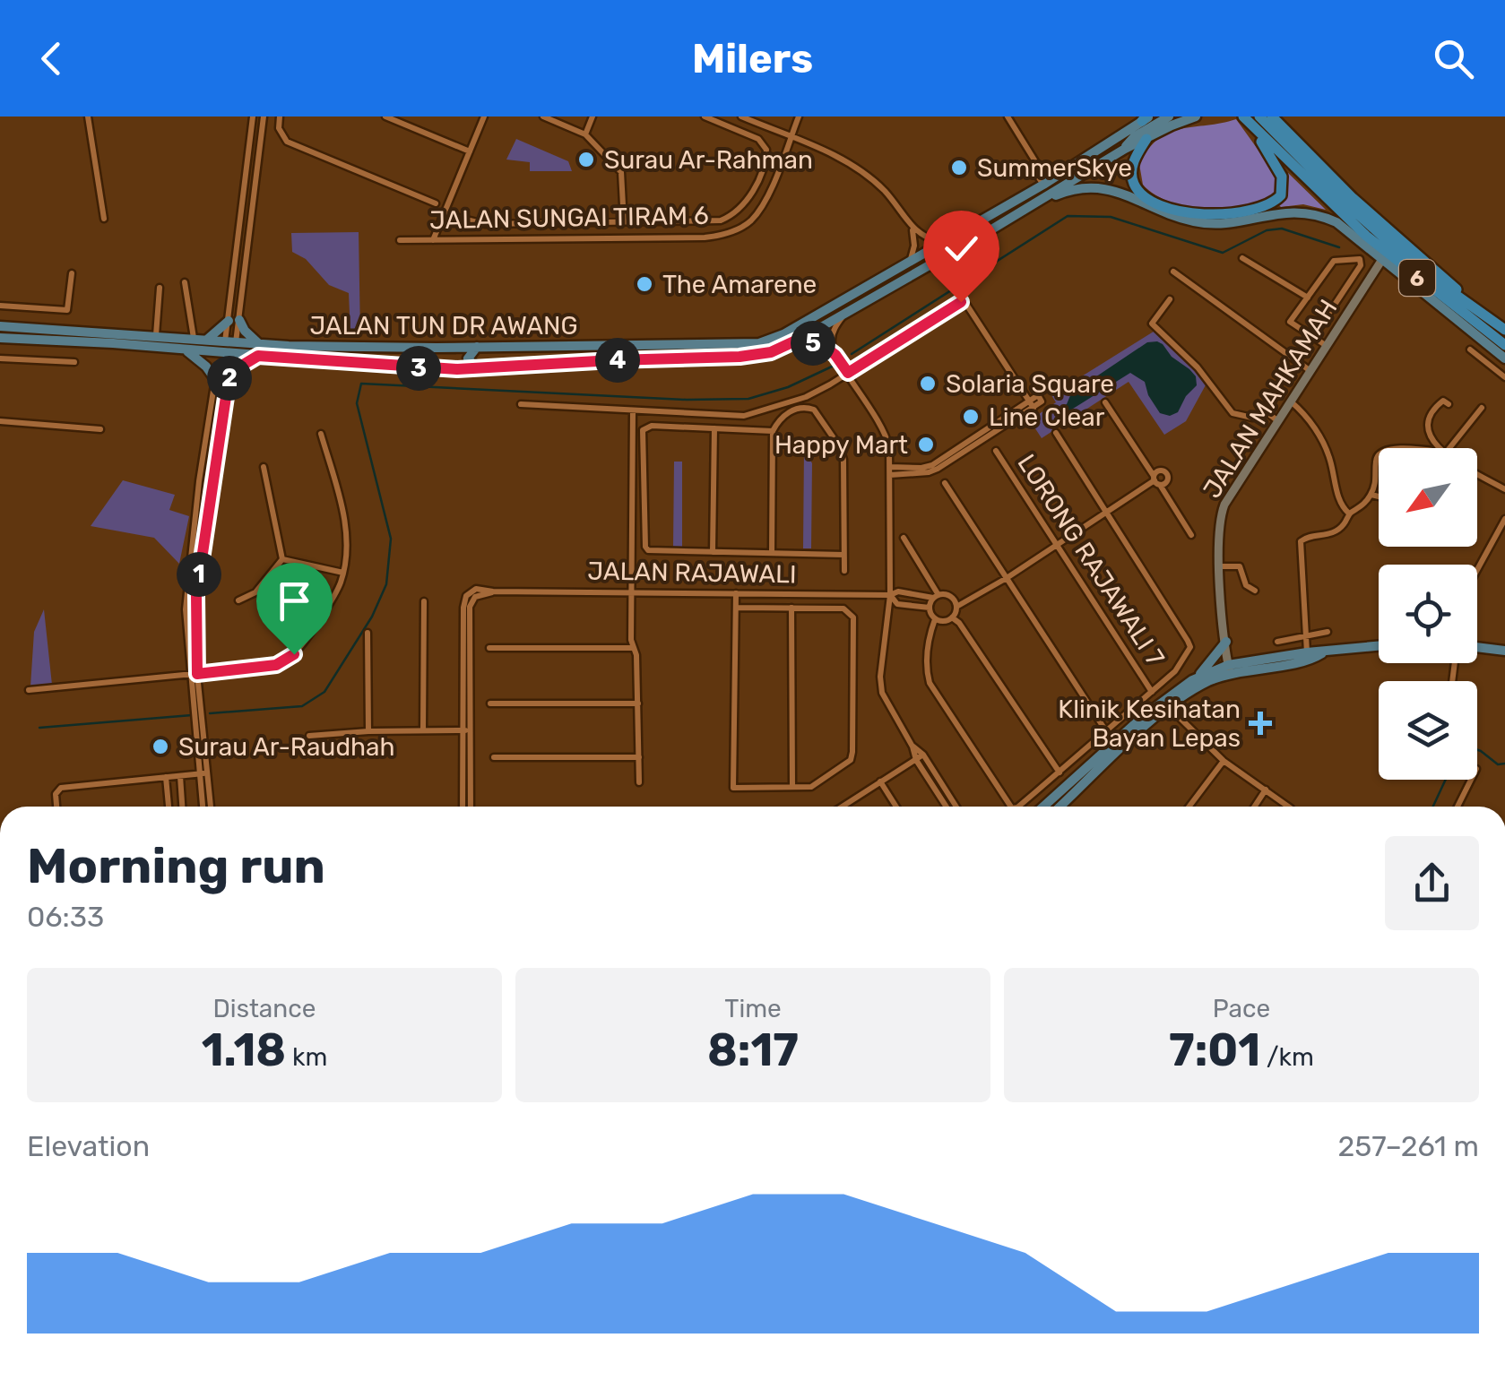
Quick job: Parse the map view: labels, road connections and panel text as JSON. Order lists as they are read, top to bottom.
{
  "streets": {
    "highway": ["6"],
    "main road": ["JALAN TUN DR AWANG", "JALAN MAHKAMAH"],
    "street": ["JALAN SUNGAI TIRAM 6", "LORONG RAJAWALI 7", "JALAN RAJAWALI"]
  },
  "places": {
    "other": [
      "Surau Ar-Rahman",
      "SummerSkye",
      "The Amarene",
      "Solaria Square",
      "Line Clear",
      "Happy Mart",
      "Surau Ar-Raudhah"
    ],
    "health": ["Klinik Kesihatan Bayan Lepas"]
  },
  "north": "bottom left",
  "page": {
    "header": "Milers",
    "pins": [
      "5",
      "4",
      "3",
      "2",
      "1"
    ],
    "heading": ["Morning run", "06:33"],
    "stats": [
      ["Distance", "1.18 km"],
      ["Time", "8:17"],
      ["Pace", "7:01 /km"]
    ],
    "chart": ["Elevation", "257–261 m"]
  }
}
